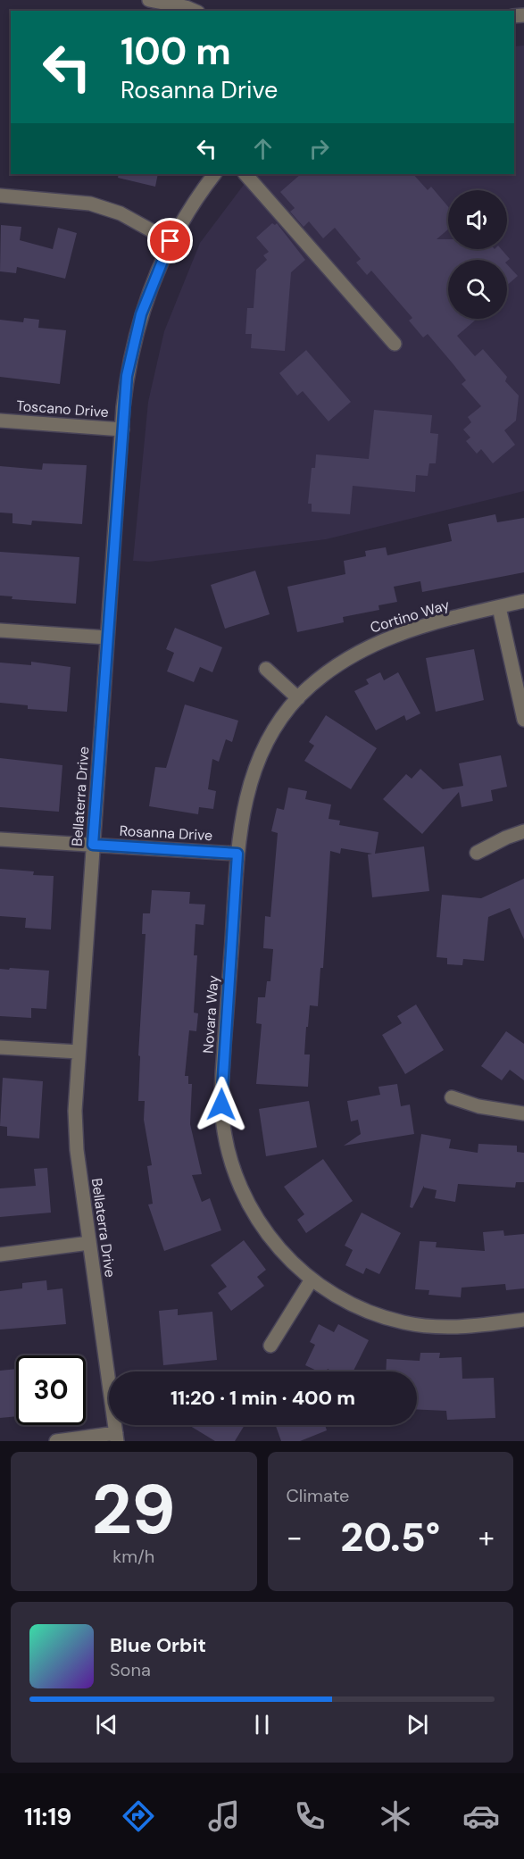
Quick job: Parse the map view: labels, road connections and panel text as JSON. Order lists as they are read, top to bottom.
{
  "streets": {
    "street": [
      "Toscano Drive",
      "Cortino Way",
      "Bellaterra Drive",
      "Rosanna Drive",
      "Novara Way"
    ]
  },
  "crossings": [
    ["Toscano Drive", "Bellaterra Drive"],
    ["Cortino Way", "Rosanna Drive"],
    ["Cortino Way", "Novara Way"],
    ["Bellaterra Drive", "Rosanna Drive"],
    ["Rosanna Drive", "Novara Way"]
  ],
  "page": {
    "turn": ["100 m", "Rosanna Drive"],
    "limit": "30",
    "trip": "11:20 · 1 min · 400 m",
    "tile": [
      ["29", "km/h"],
      "Climate"
    ],
    "heat": ["−", "20.5°", "+"],
    "song": ["Blue Orbit", "Sona"],
    "tabs": "11:19"
  }
}
